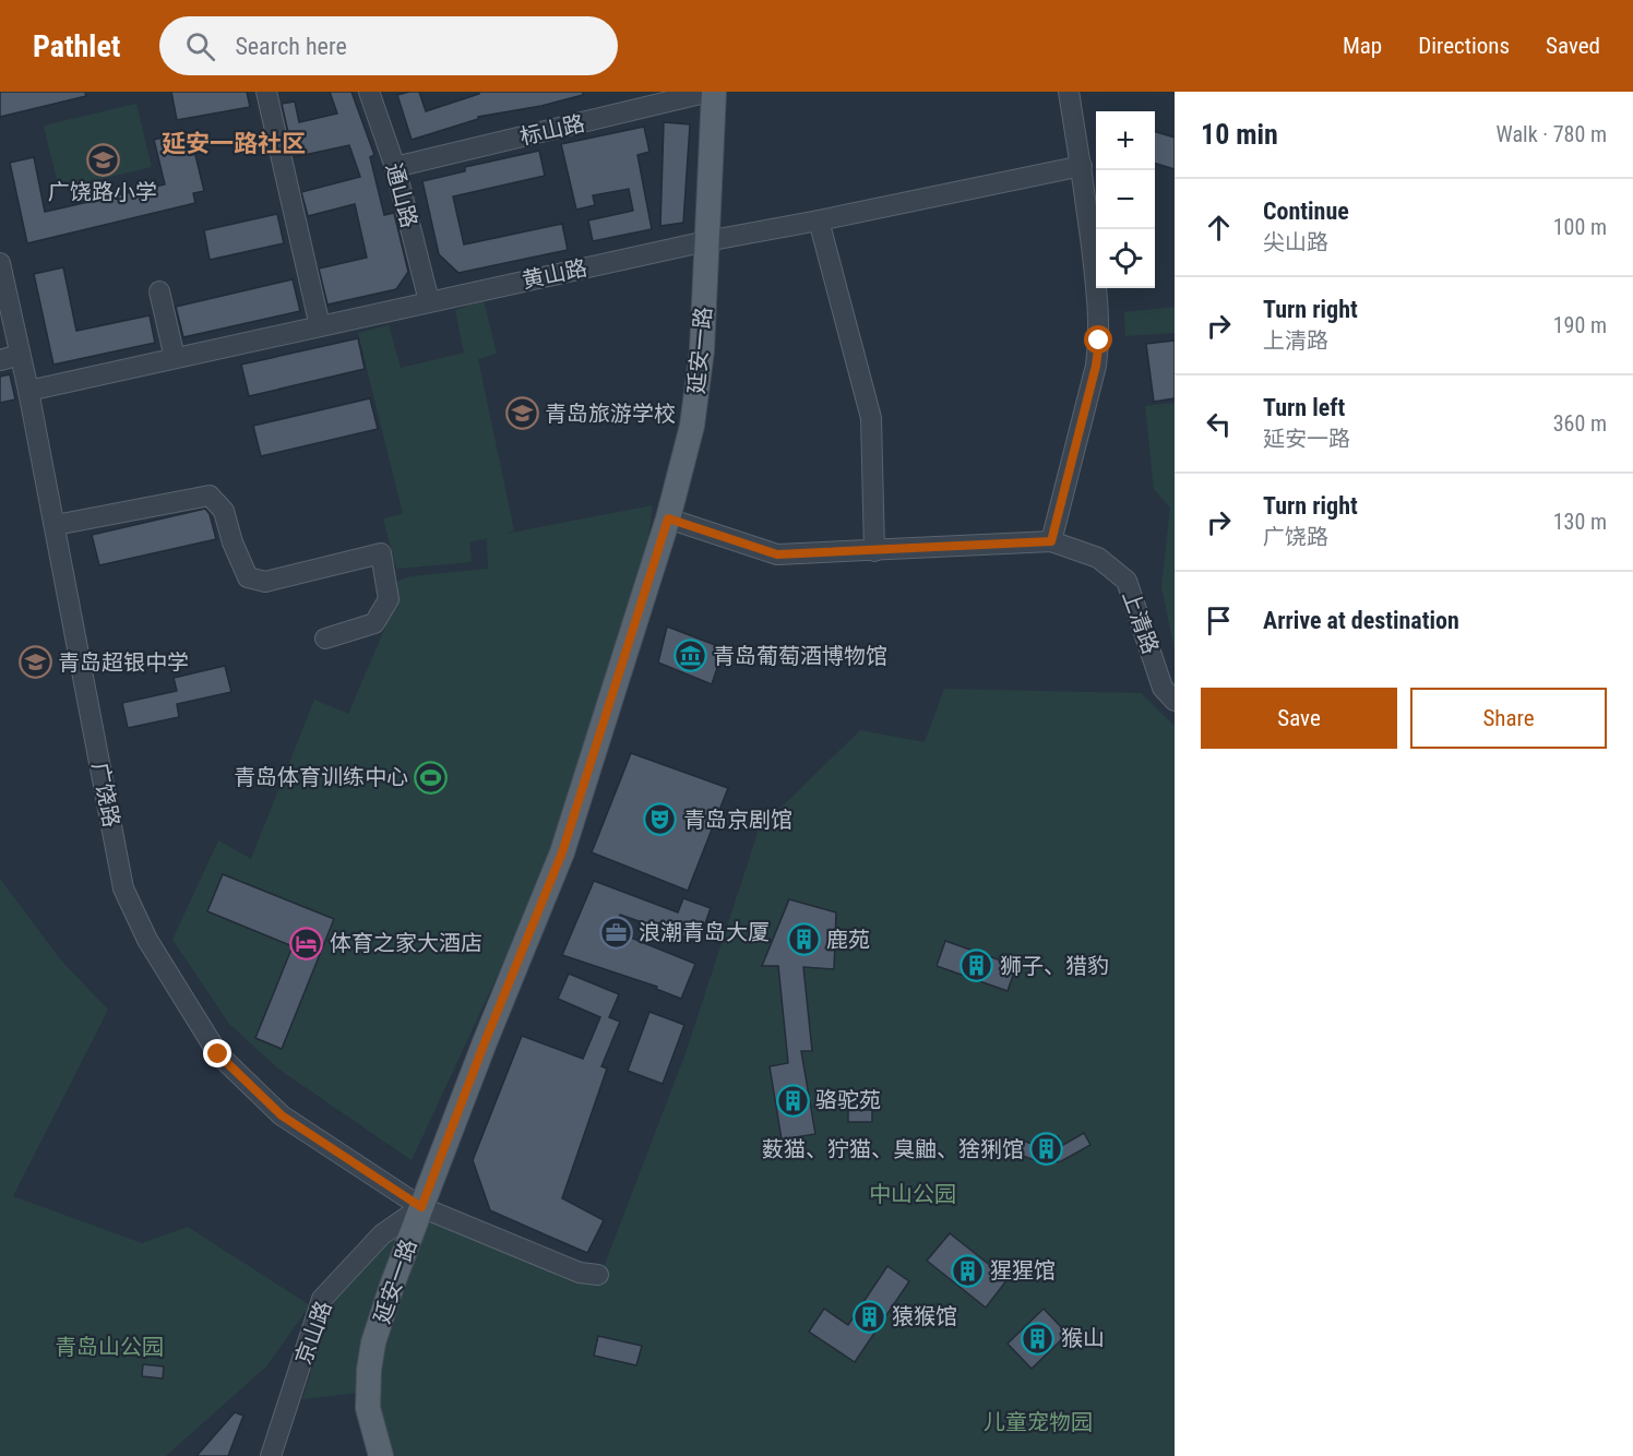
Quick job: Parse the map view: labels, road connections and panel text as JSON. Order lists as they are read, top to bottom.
{
  "streets": {
    "main road": ["延安一路"],
    "street": [
      "标山路",
      "通山路",
      "黄山路",
      "上清路",
      "广饶路",
      "京山路"
    ]
  },
  "crossings": [
    ["标山路", "通山路"],
    ["标山路", "延安一路"],
    ["通山路", "黄山路"],
    ["黄山路", "延安一路"],
    ["黄山路", "广饶路"],
    ["延安一路", "上清路"],
    ["延安一路", "广饶路"],
    ["延安一路", "京山路"],
    ["广饶路", "京山路"]
  ],
  "districts": ["延安一路社区"],
  "parks": ["中山公园", "青岛山公园", "儿童宠物园"],
  "places": {
    "school or university": ["广饶路小学", "青岛旅游学校", "青岛超银中学"],
    "museum": ["青岛葡萄酒博物馆"],
    "sports": ["青岛体育训练中心"],
    "theatre": ["青岛京剧馆"],
    "office": ["浪潮青岛大厦"],
    "building": [
      "鹿苑",
      "狮子、猎豹",
      "骆驼苑",
      "薮猫、狞猫、臭鼬、猞猁馆",
      "猩猩馆",
      "猿猴馆",
      "猴山"
    ],
    "hotel": ["体育之家大酒店"]
  },
  "page": {
    "header": "Pathlet",
    "search": "Search here",
    "nav": ["Map", "Directions", "Saved"],
    "heading": ["10 min", "Walk · 780 m"],
    "map_buttons": ["+", "−"],
    "list": [
      ["Continue", "尖山路", "100 m"],
      ["Turn right", "上清路", "190 m"],
      ["Turn left", "延安一路", "360 m"],
      ["Turn right", "广饶路", "130 m"],
      "Arrive at destination"
    ],
    "buttons": ["Save", "Share"]
  }
}
